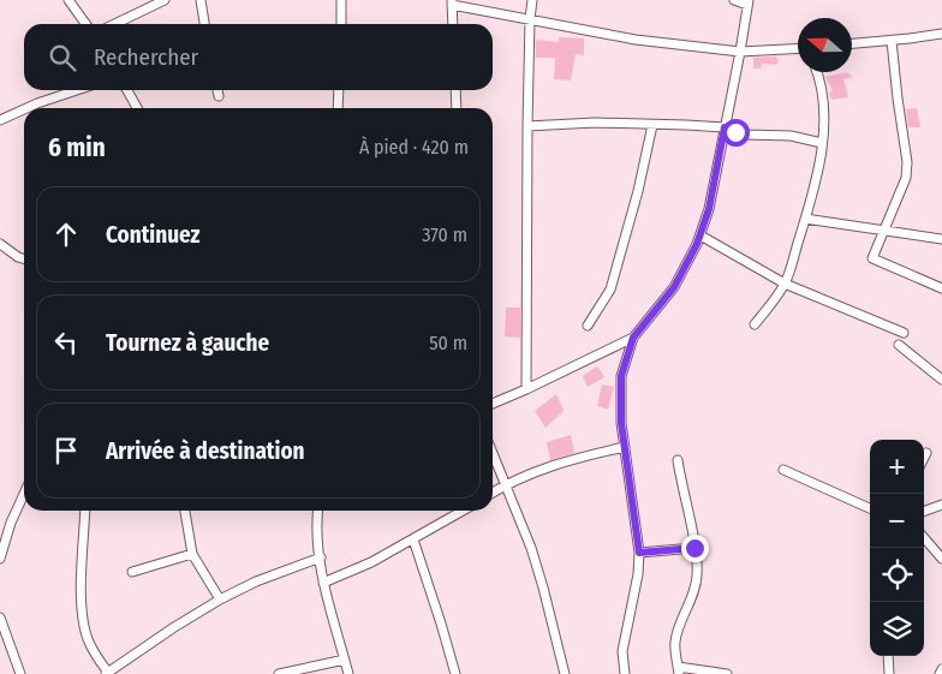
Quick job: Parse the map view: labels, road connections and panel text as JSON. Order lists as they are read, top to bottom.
{
  "north": "left",
  "page": {
    "search": "Rechercher",
    "heading": ["6 min", "À pied · 420 m"],
    "list": [
      ["Continuez", "370 m"],
      ["Tournez à gauche", "50 m"],
      "Arrivée à destination"
    ],
    "map_buttons": ["+", "−"]
  }
}
